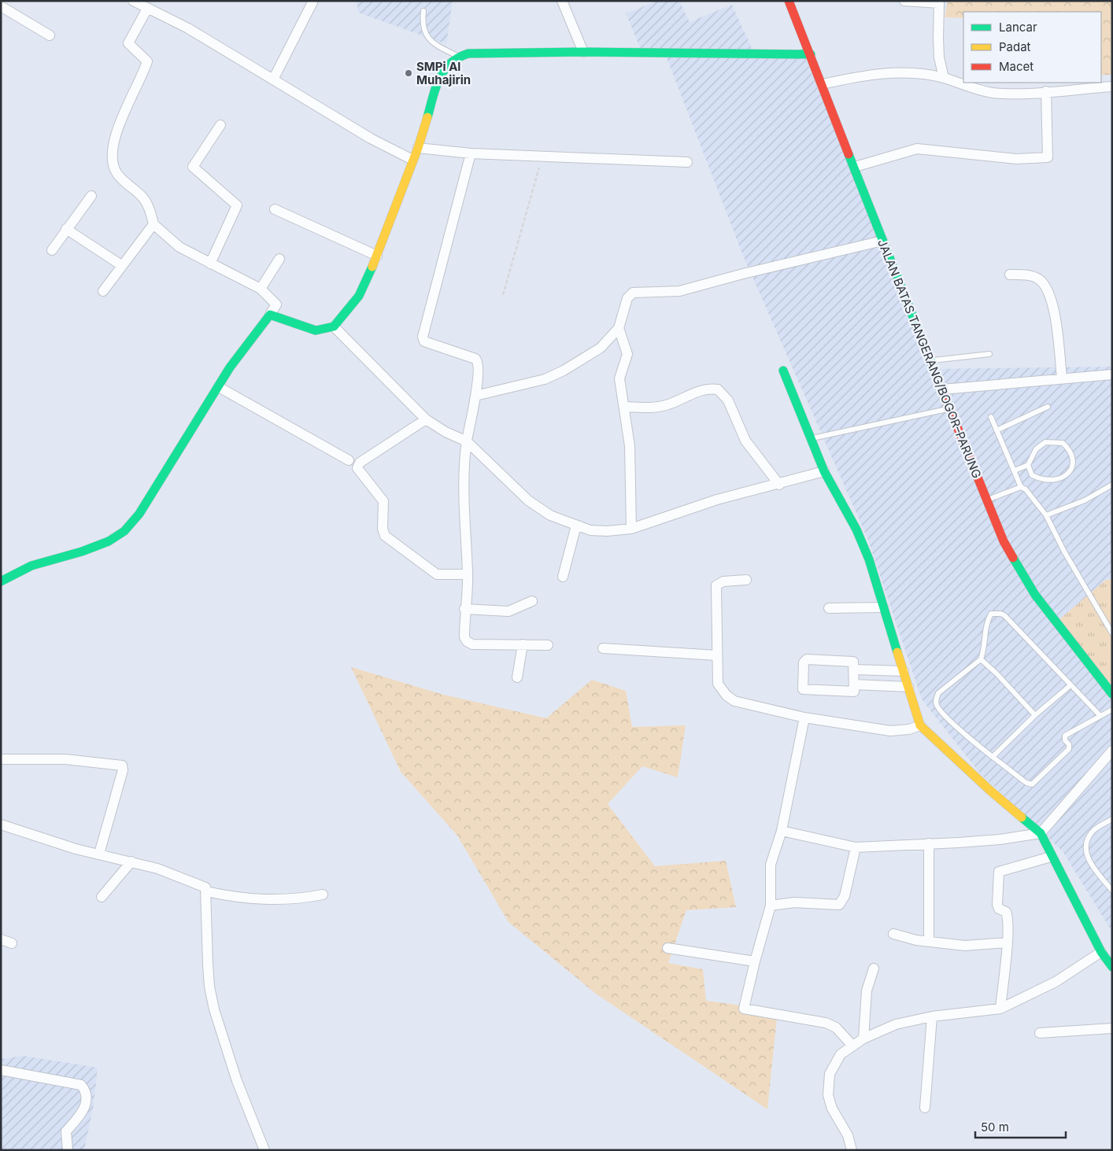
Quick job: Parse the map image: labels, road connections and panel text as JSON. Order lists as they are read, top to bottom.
{
  "streets": {
    "street": ["JALAN BATAS TANGERANG/BOGOR–PARUNG"]
  },
  "places": ["SMPi Al Muhajirin"],
  "legend": ["Lancar", "Padat", "Macet"],
  "scale_bar": "50 m"
}
